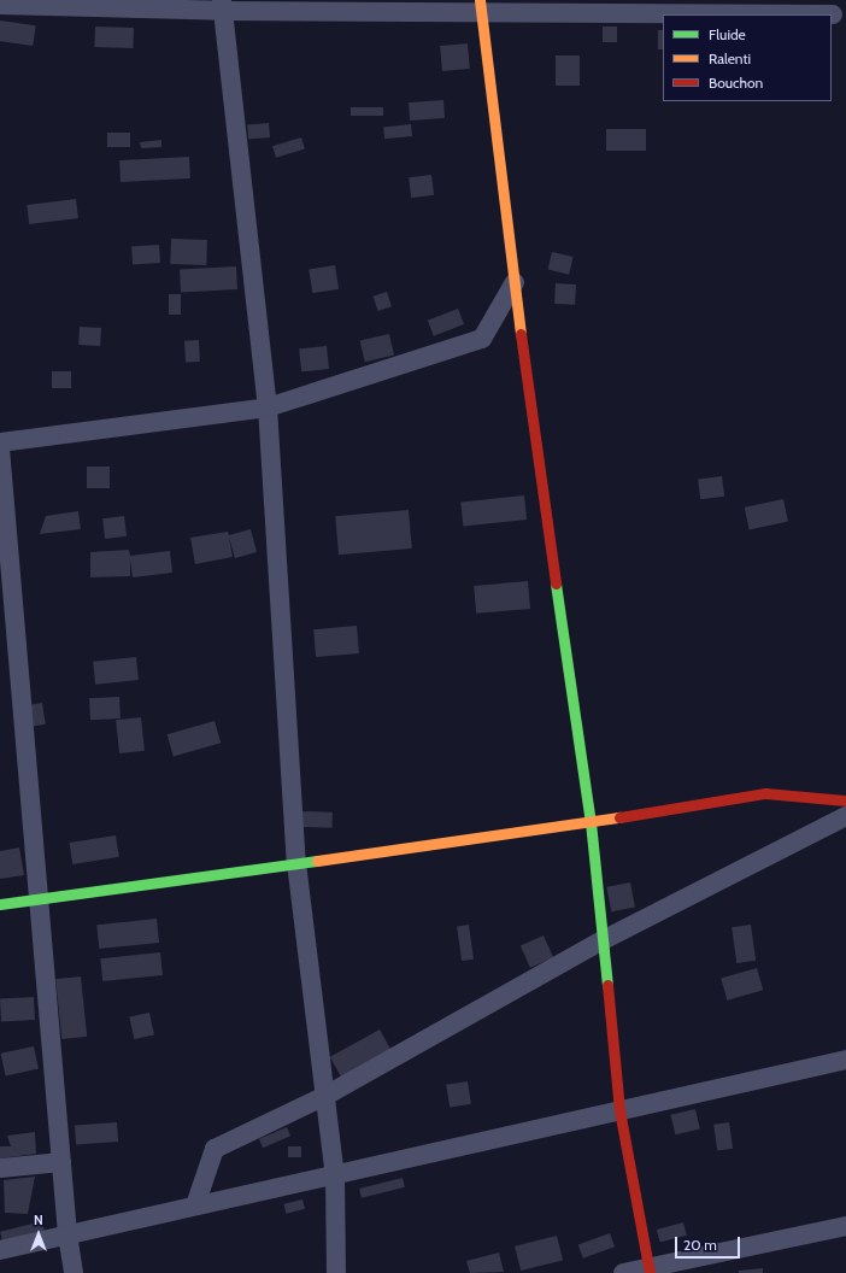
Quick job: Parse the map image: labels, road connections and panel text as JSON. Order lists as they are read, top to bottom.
{
  "legend": ["Fluide", "Ralenti", "Bouchon"],
  "scale_bar": "20 m",
  "north": "top"
}
